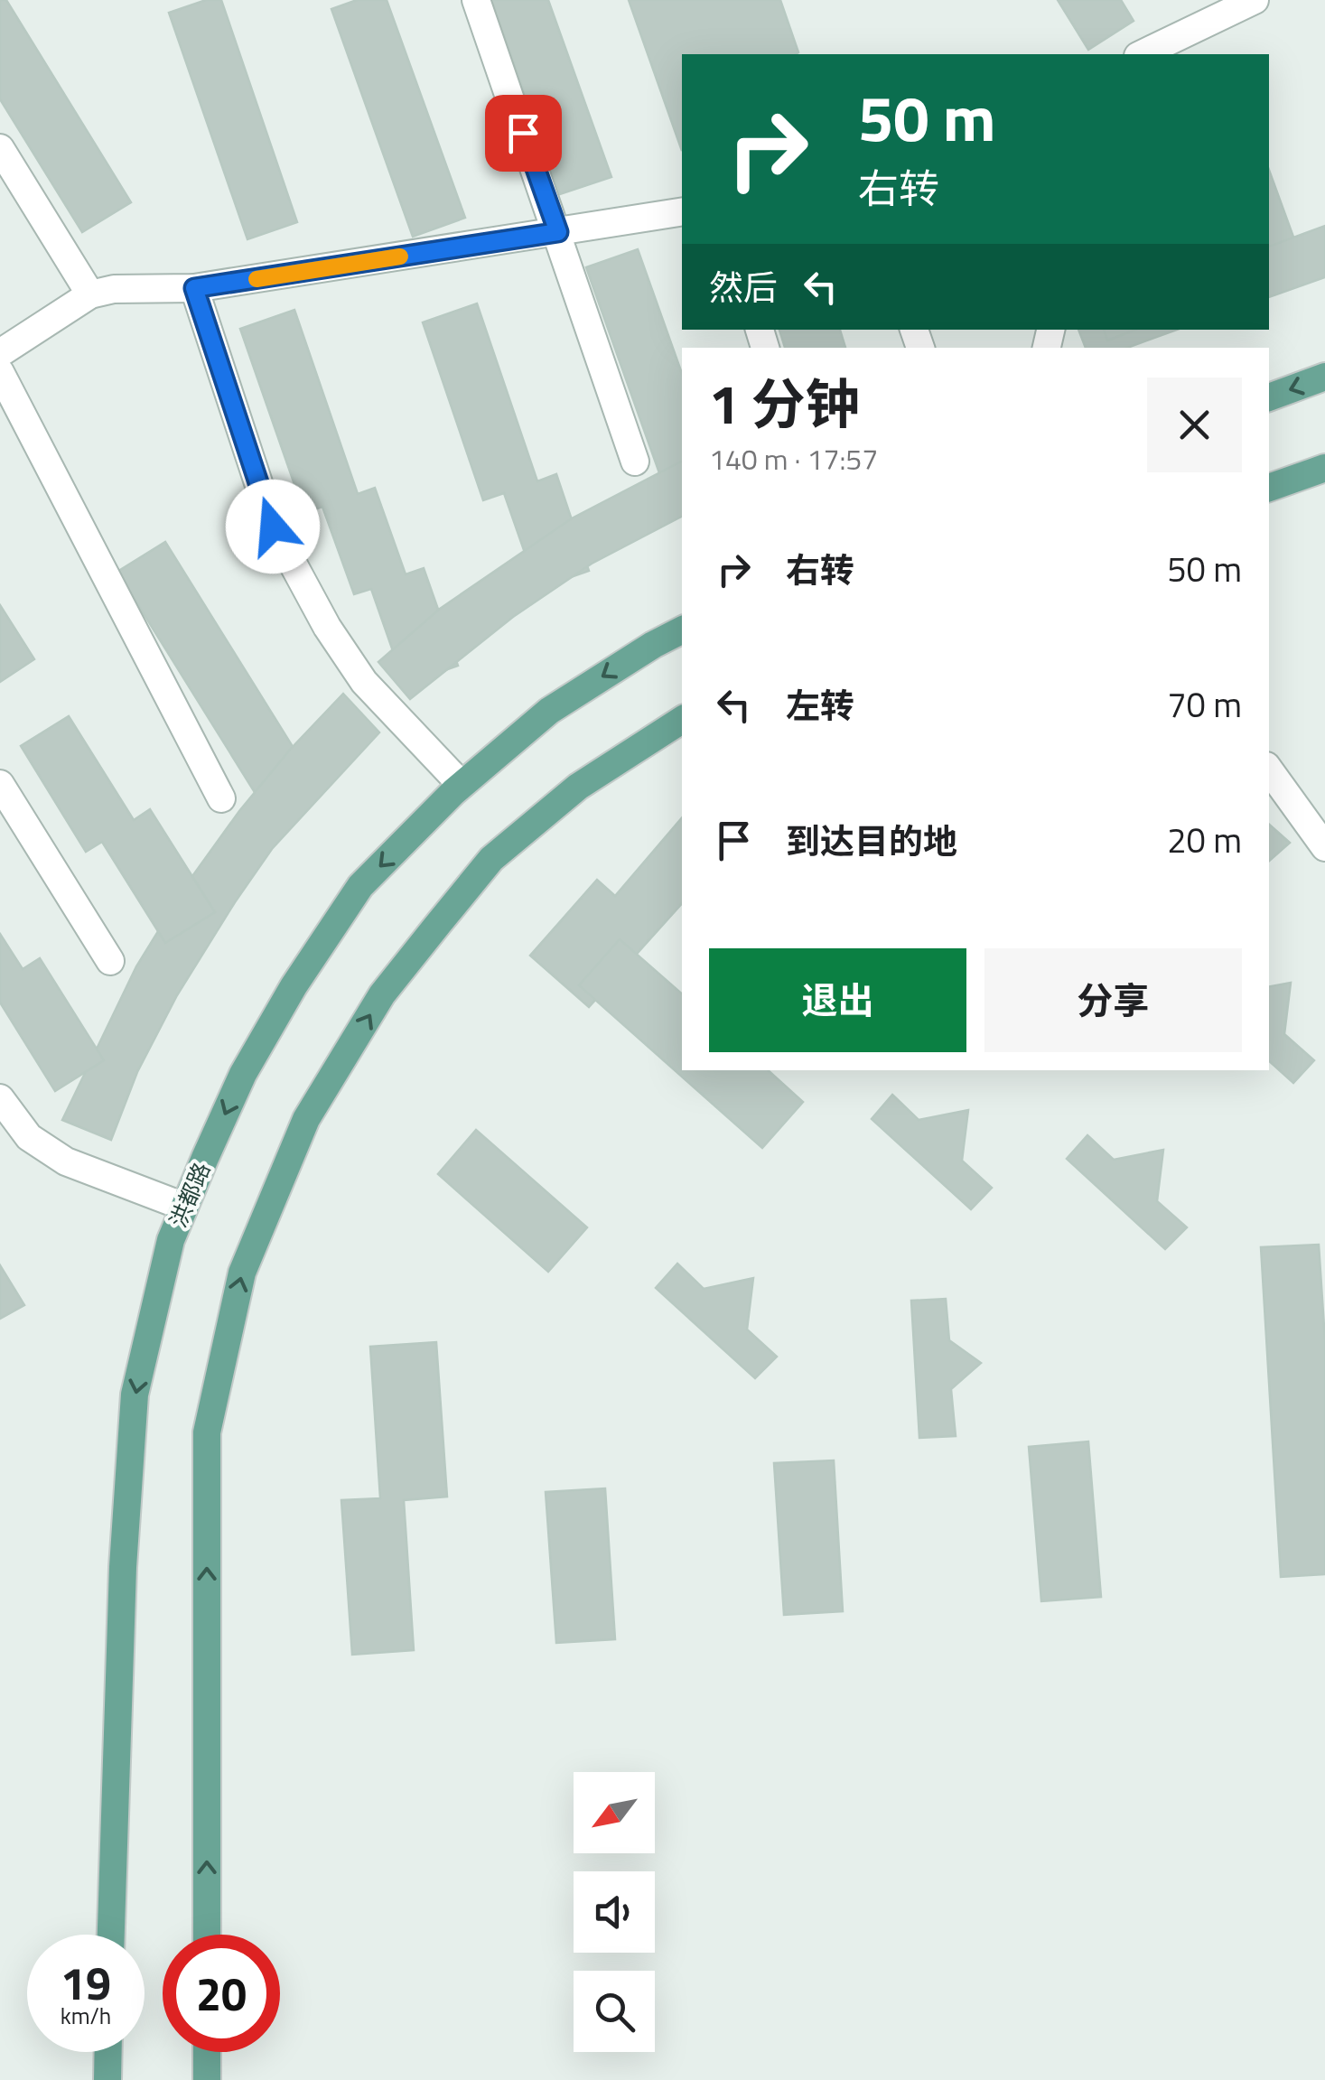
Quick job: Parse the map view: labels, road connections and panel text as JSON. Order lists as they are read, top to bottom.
{
  "streets": {
    "main road": ["洪都路"]
  },
  "north": "bottom left",
  "page": {
    "turn": ["50 m", "右转"],
    "then": "然后",
    "heading": ["1 分钟", "140 m · 17:57"],
    "list": [
      {
        "name": "右转",
        "value": "50 m"
      },
      {
        "name": "左转",
        "value": "70 m"
      },
      {
        "name": "到达目的地",
        "value": "20 m"
      }
    ],
    "buttons": ["退出", "分享"],
    "speed": "19 km/h",
    "limit": "20"
  }
}
